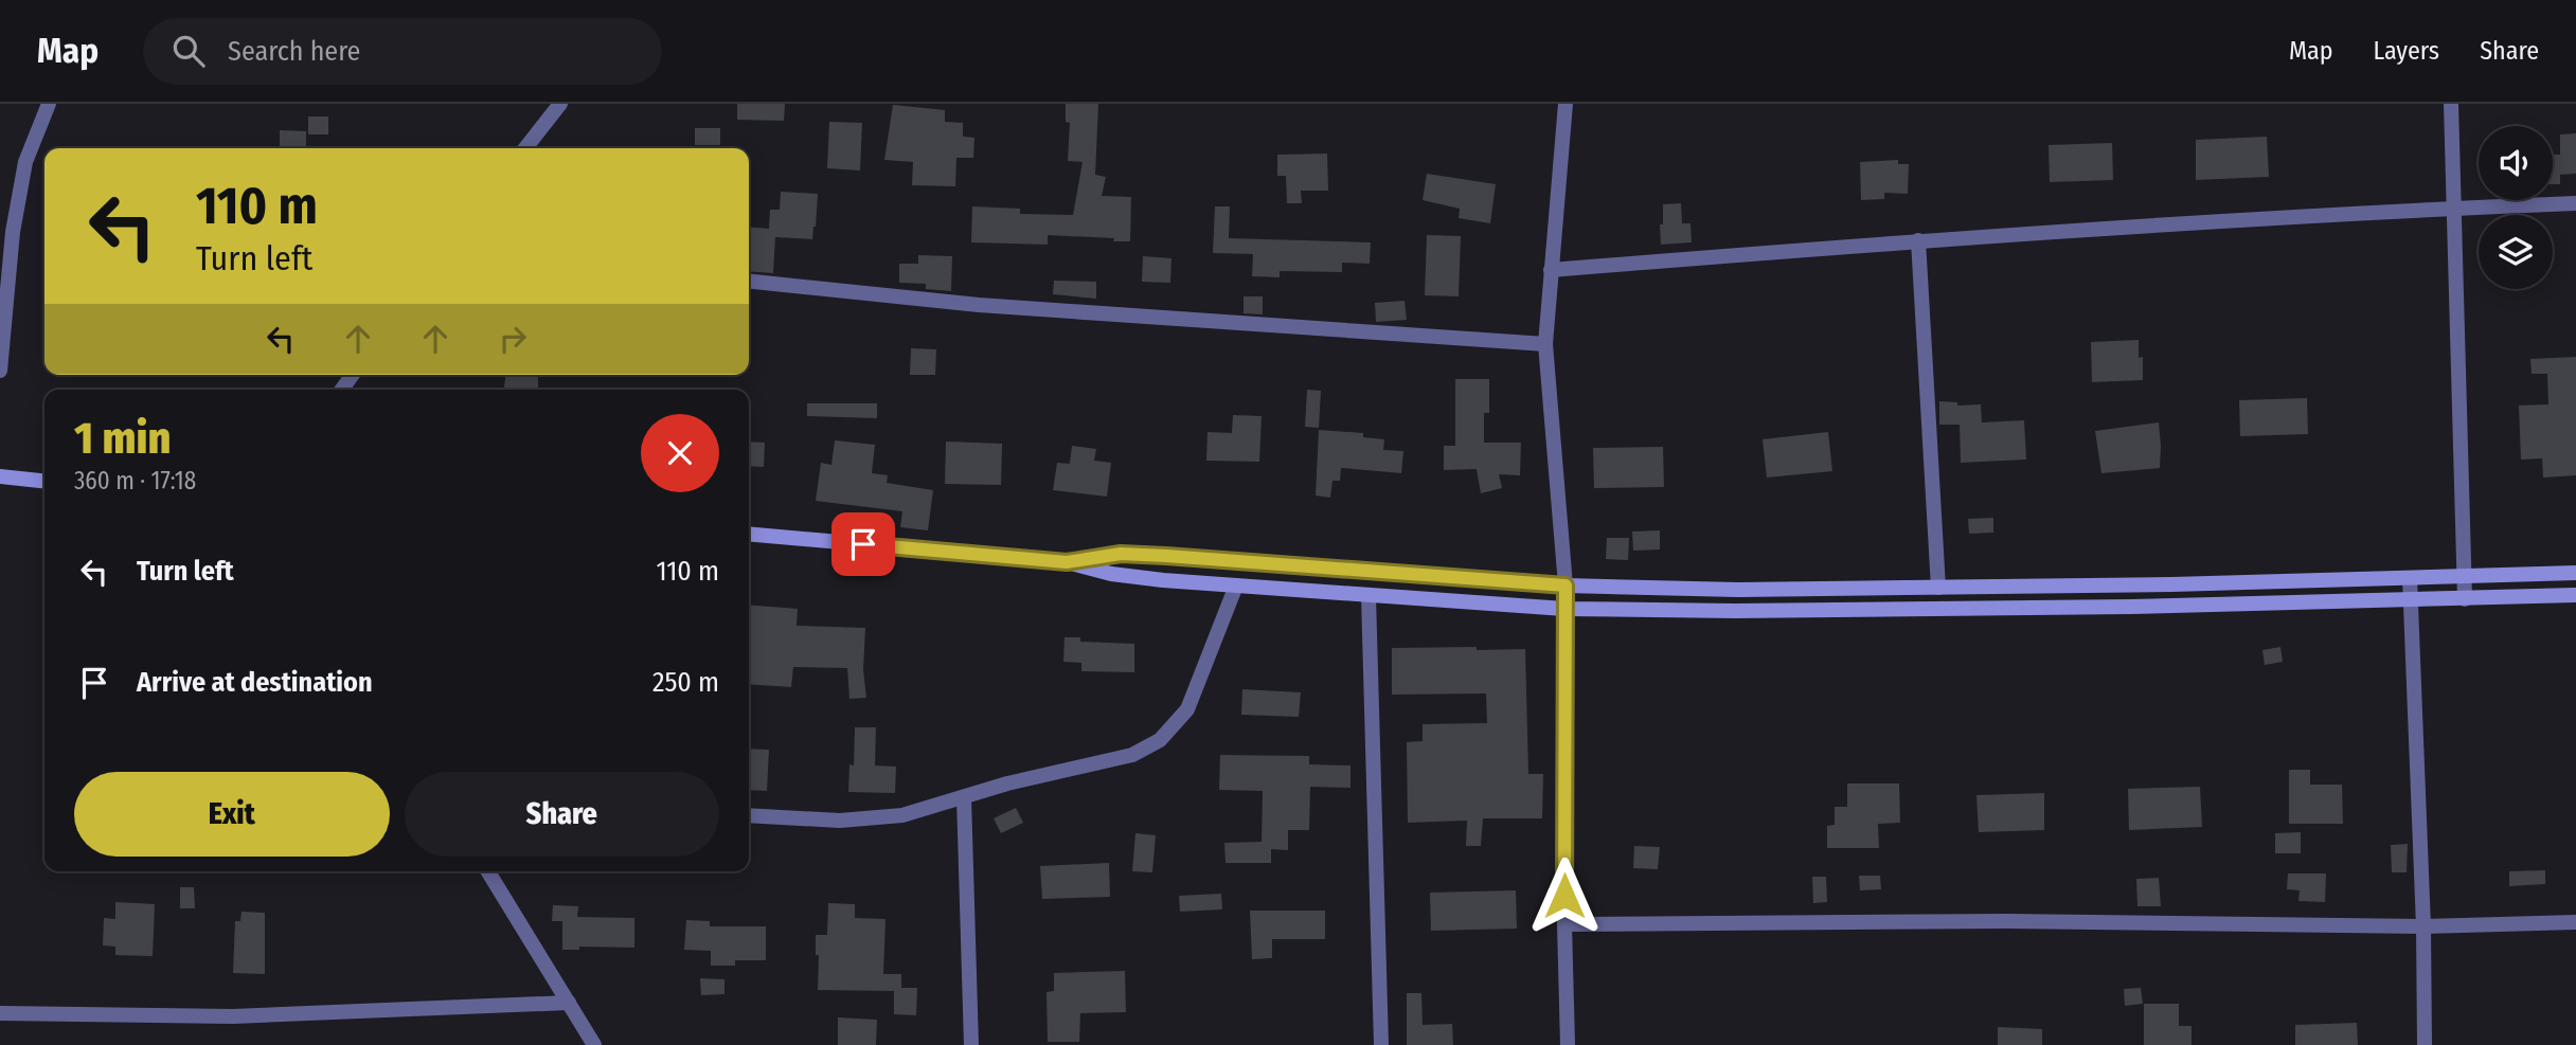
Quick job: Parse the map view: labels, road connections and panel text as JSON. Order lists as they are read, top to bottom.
{
  "page": {
    "header": "Map",
    "search": "Search here",
    "nav": ["Map", "Layers", "Share"],
    "turn": ["110 m", "Turn left"],
    "heading": ["1 min", "360 m · 17:18"],
    "list": [
      {
        "name": "Turn left",
        "value": "110 m"
      },
      {
        "name": "Arrive at destination",
        "value": "250 m"
      }
    ],
    "buttons": ["Exit", "Share"]
  }
}
